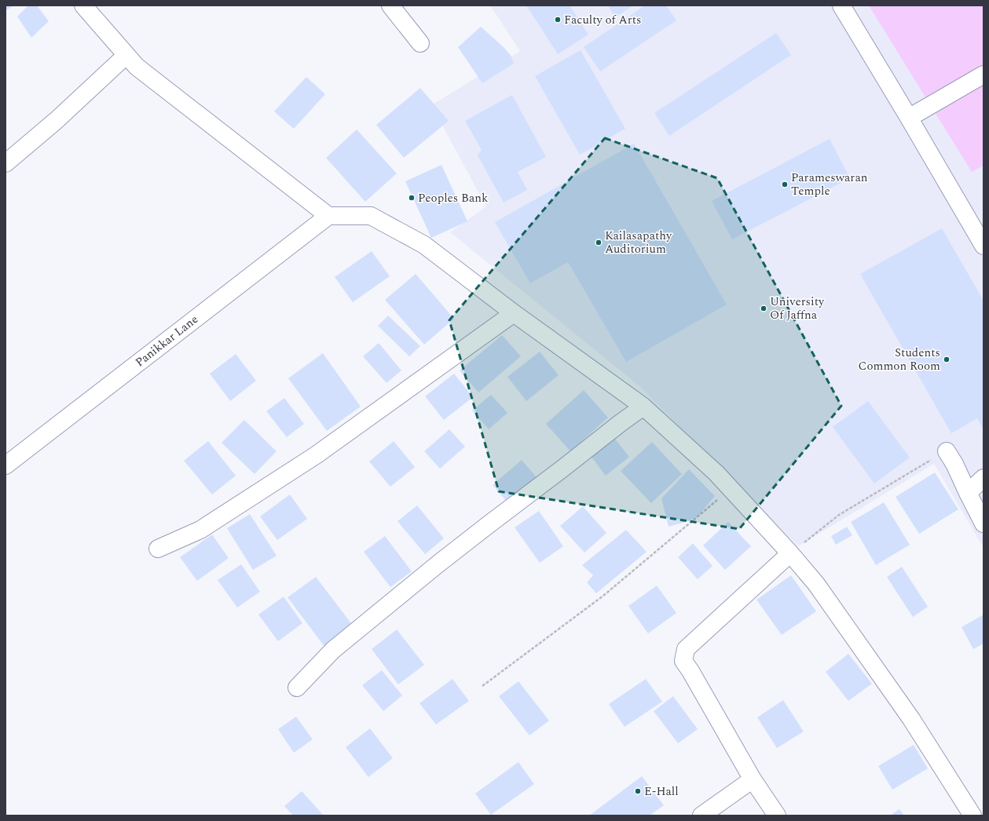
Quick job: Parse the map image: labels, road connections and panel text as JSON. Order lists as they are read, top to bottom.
{
  "streets": {
    "street": ["Panikkar Lane"]
  },
  "places": [
    "Faculty of Arts",
    "Parameswaran Temple",
    "Peoples Bank",
    "Kailasapathy Auditorium",
    "University Of Jaffna",
    "Students Common Room",
    "E-Hall"
  ]
}
